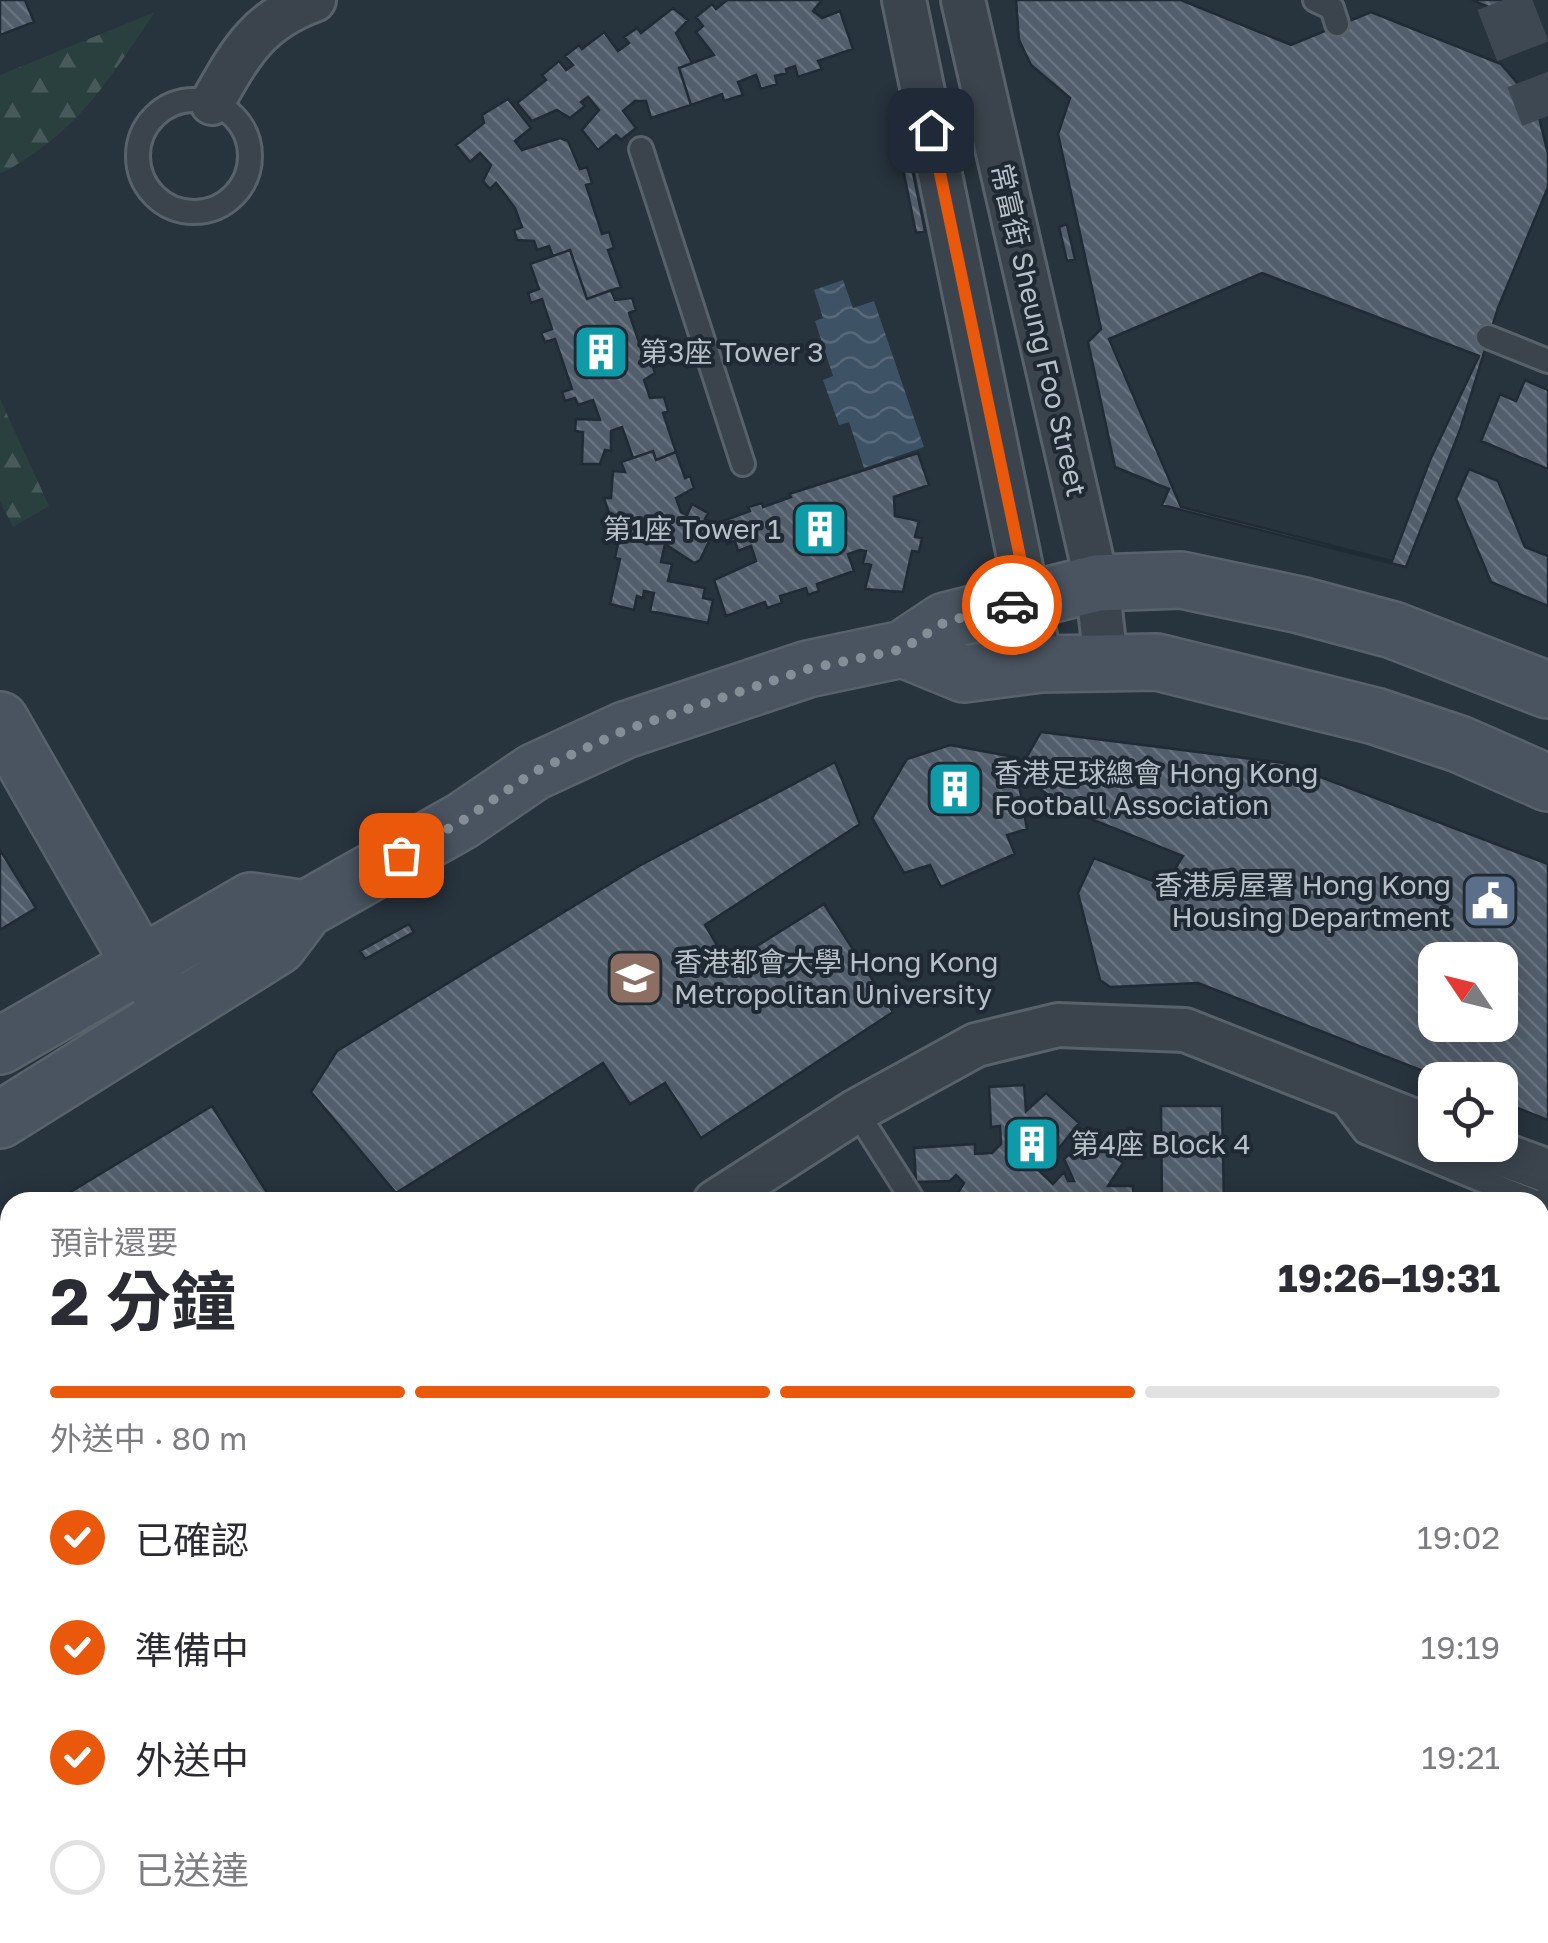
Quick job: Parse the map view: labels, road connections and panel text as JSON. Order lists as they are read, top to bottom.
{
  "streets": {
    "street": ["常富街 Sheung Foo Street"]
  },
  "places": {
    "building": [
      "第3座 Tower 3",
      "第1座 Tower 1",
      "香港足球總會 Hong Kong Football Association",
      "第4座 Block 4"
    ],
    "public building": ["香港房屋署 Hong Kong Housing Department"],
    "school or university": ["香港都會大學 Hong Kong Metropolitan University"]
  },
  "north": "top left",
  "page": {
    "heading": ["2 分鐘", "預計還要", "19:26–19:31"],
    "bar": "外送中 · 80 m",
    "list": [
      ["已確認", "19:02"],
      ["準備中", "19:19"],
      ["外送中", "19:21"],
      "已送達"
    ]
  }
}
